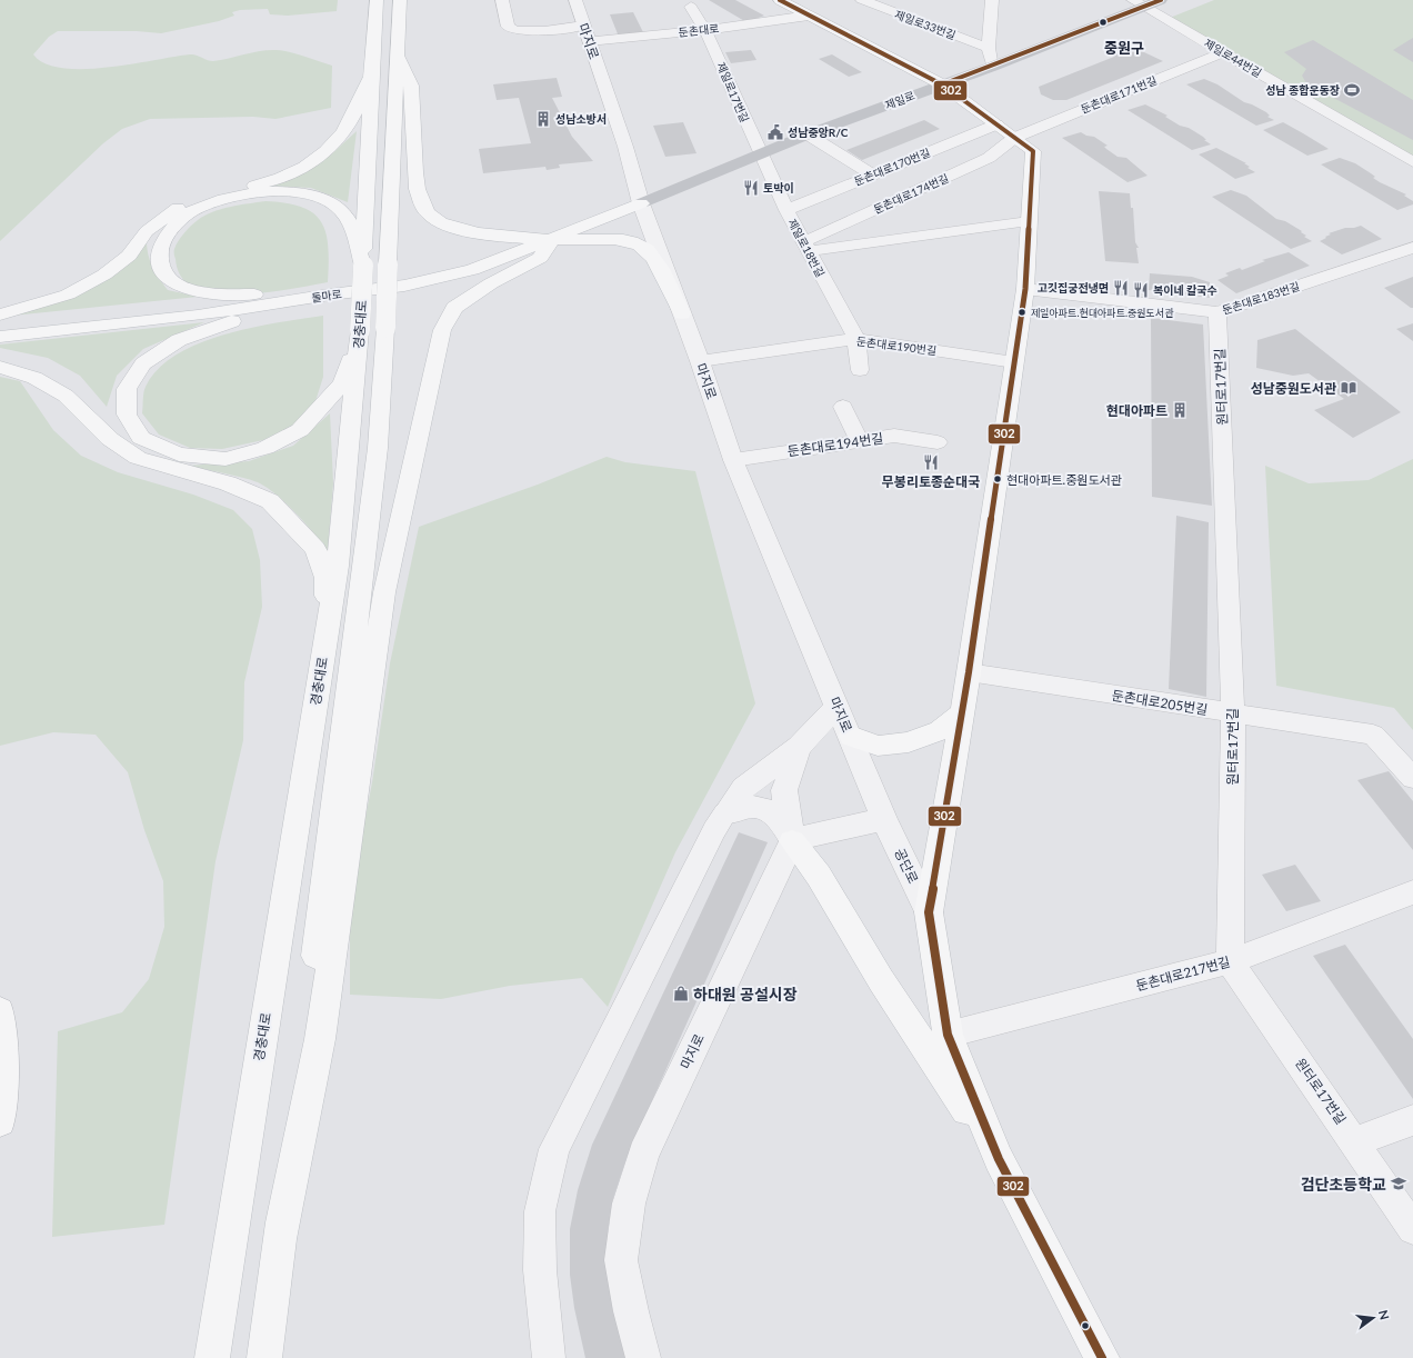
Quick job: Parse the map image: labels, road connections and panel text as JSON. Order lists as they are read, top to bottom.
{
  "streets": {
    "main road": ["제일로", "돌마로", "경충대로"],
    "street": [
      "제일로33번길",
      "둔촌대로",
      "마지로",
      "제일로44번길",
      "제일로17번길",
      "둔촌대로171번길",
      "둔촌대로170번길",
      "둔촌대로174번길",
      "제일로18번길",
      "둔촌대로183번길",
      "둔촌대로190번길",
      "원터로17번길",
      "둔촌대로194번길",
      "둔촌대로205번길",
      "공단로",
      "둔촌대로217번길"
    ]
  },
  "crossings": [
    ["둔촌대로", "마지로"],
    ["둔촌대로", "제일로17번길"],
    ["마지로", "제일로"],
    ["마지로", "돌마로"],
    ["마지로", "둔촌대로190번길"],
    ["마지로", "둔촌대로194번길"],
    ["마지로", "공단로"],
    ["제일로44번길", "둔촌대로171번길"],
    ["제일로44번길", "제일로"],
    ["제일로17번길", "제일로"],
    ["제일로17번길", "제일로18번길"],
    ["둔촌대로171번길", "둔촌대로174번길"],
    ["제일로", "제일로18번길"],
    ["제일로", "돌마로"],
    ["둔촌대로170번길", "제일로18번길"],
    ["둔촌대로174번길", "제일로18번길"],
    ["제일로18번길", "둔촌대로190번길"],
    ["둔촌대로183번길", "원터로17번길"],
    ["원터로17번길", "둔촌대로205번길"],
    ["원터로17번길", "둔촌대로217번길"]
  ],
  "districts": ["중원구"],
  "places": {
    "sports": ["성남 종합운동장"],
    "building": ["성남소방서", "현대아파트"],
    "public building": ["성남중앙R/C"],
    "restaurant": [
      "토박이",
      "고깃집궁전냉면",
      "복이네 칼국수",
      "무봉리토종순대국"
    ],
    "other": ["제일아파트.현대아파트.중원도서관", "현대아파트.중원도서관"],
    "library": ["성남중원도서관"],
    "shop": ["하대원 공설시장"],
    "school or university": ["검단초등학교"]
  },
  "lines": ["transit line 302"],
  "north": "right"
}
